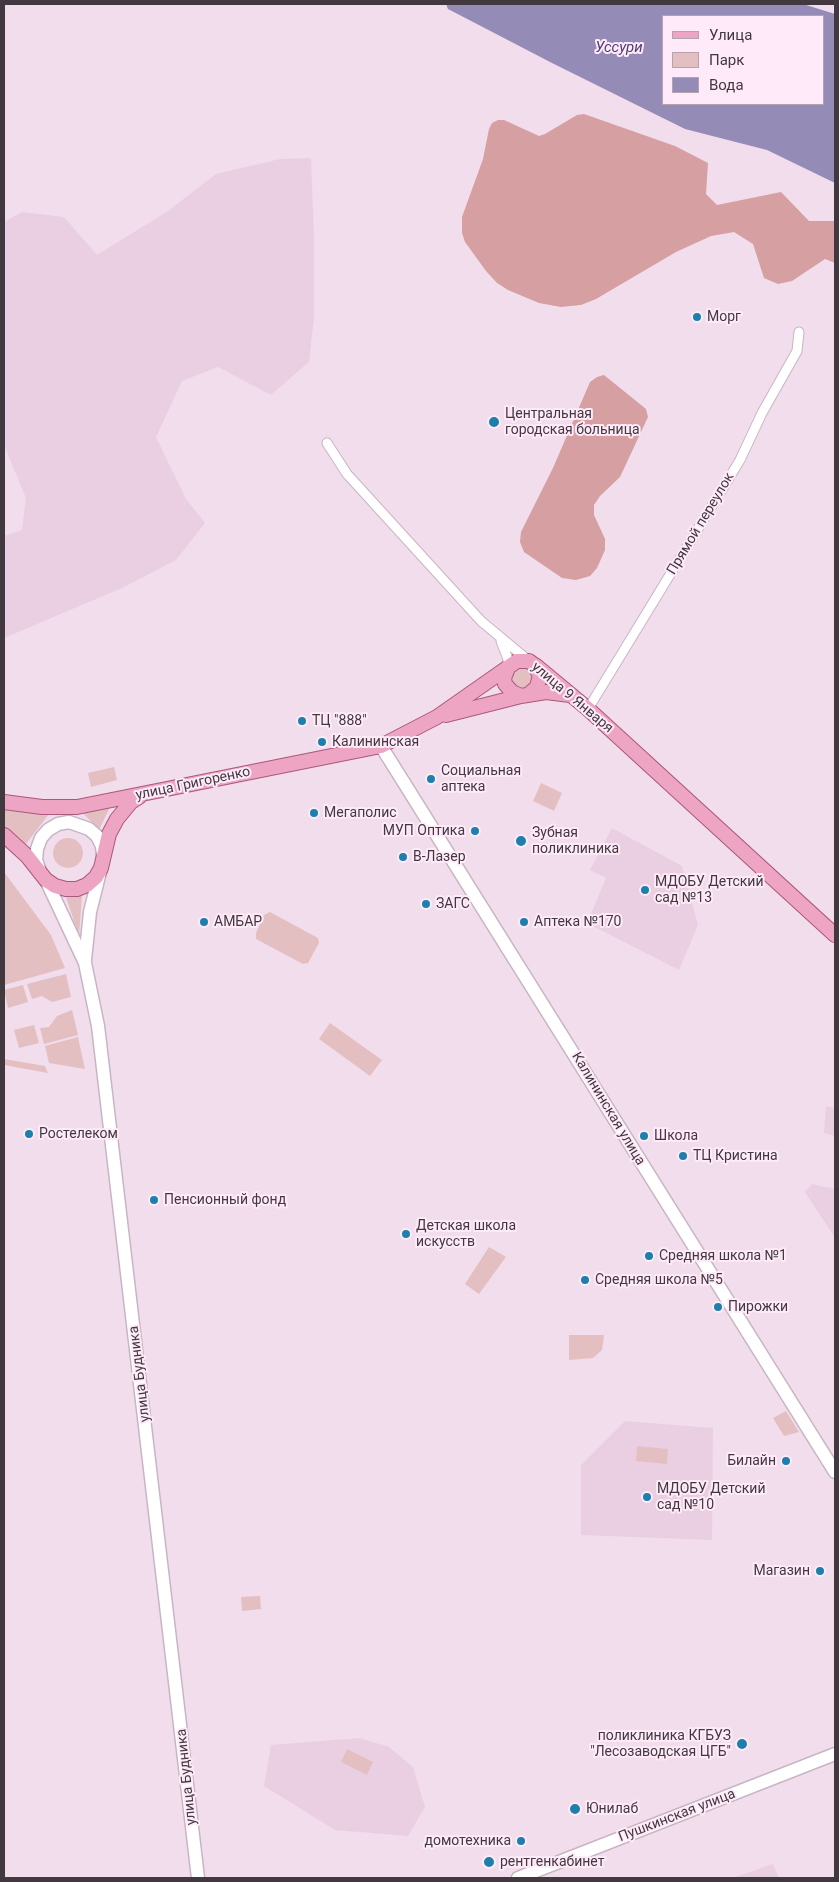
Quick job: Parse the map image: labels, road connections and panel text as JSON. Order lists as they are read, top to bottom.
{
  "streets": {
    "main road": [
      "улица 9 Января",
      "улица Григоренко",
      "Калининская улица",
      "улица Будника",
      "Пушкинская улица"
    ],
    "street": ["Прямой переулок"]
  },
  "crossings": [
    ["Прямой переулок", "улица 9 Января"],
    ["улица Григоренко", "Калининская улица"]
  ],
  "water": ["Уссури"],
  "places": [
    "Морг",
    "Центральная городская больница",
    "ТЦ \"888\"",
    "Калининская",
    "Социальная аптека",
    "Мегаполис",
    "МУП Оптика",
    "Зубная поликлиника",
    "В-Лазер",
    "МДОБУ Детский сад №13",
    "ЗАГС",
    "АМБАР",
    "Аптека №170",
    "Ростелеком",
    "Школа",
    "ТЦ Кристина",
    "Пенсионный фонд",
    "Детская школа искусств",
    "Средняя школа №1",
    "Средняя школа №5",
    "Пирожки",
    "Билайн",
    "МДОБУ Детский сад №10",
    "Магазин",
    "поликлиника КГБУЗ \"Лесозаводская ЦГБ\"",
    "Юнилаб",
    "домотехника",
    "рентгенкабинет"
  ],
  "legend": ["Улица", "Парк", "Вода"]
}
